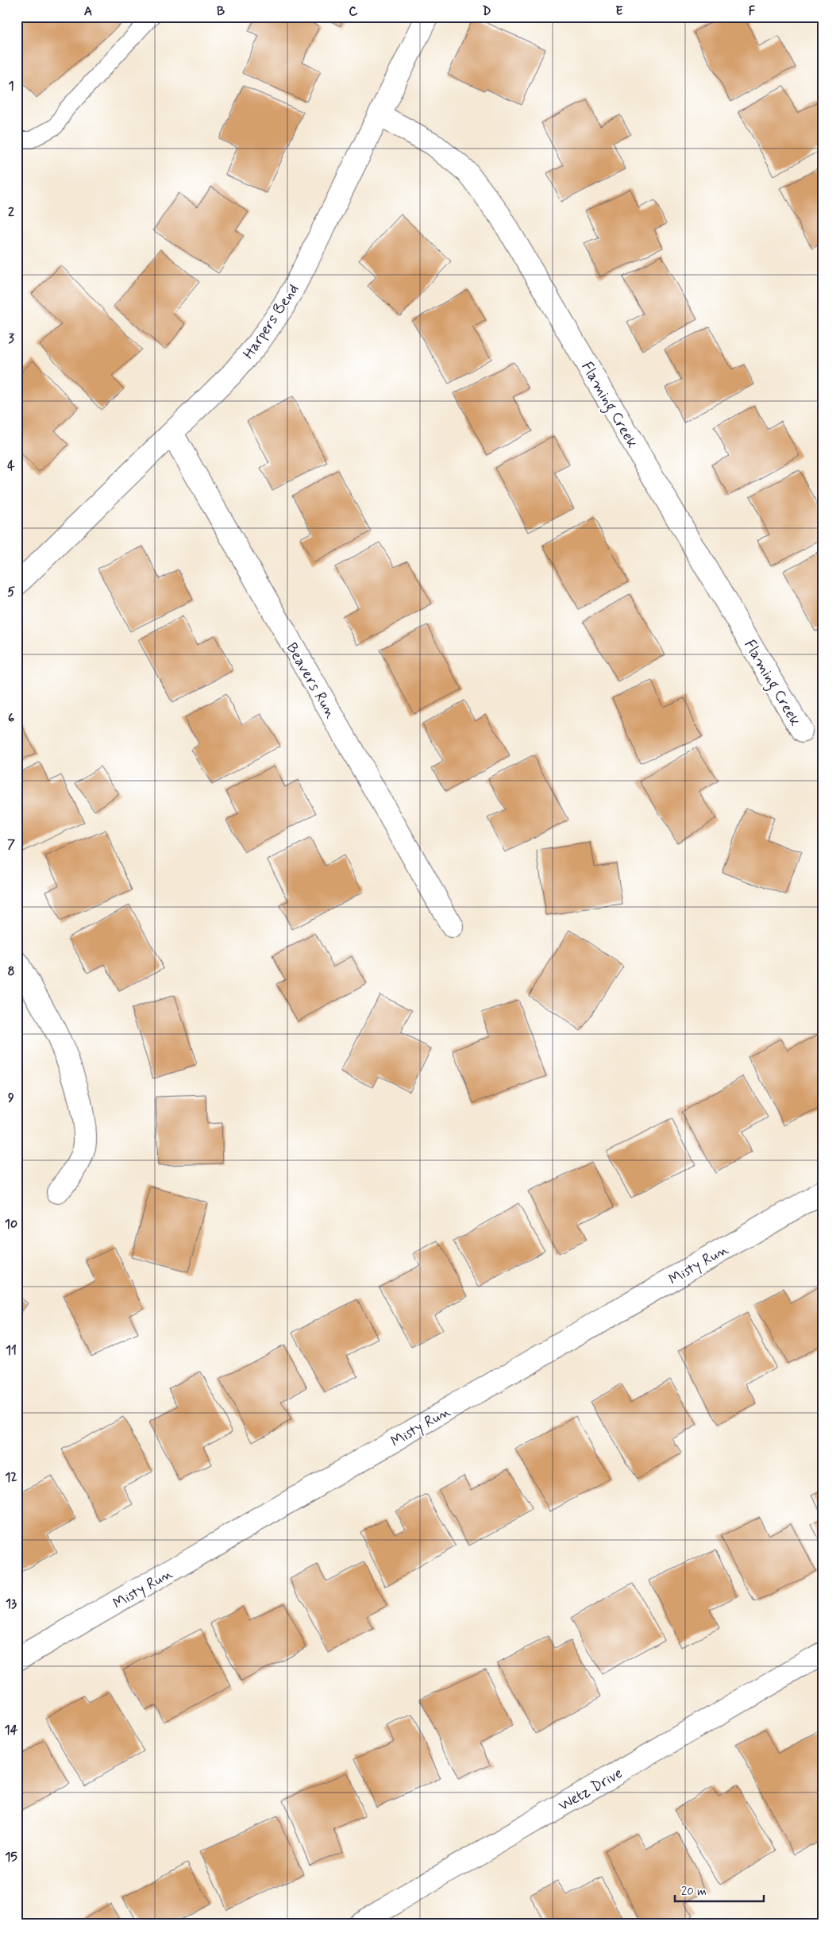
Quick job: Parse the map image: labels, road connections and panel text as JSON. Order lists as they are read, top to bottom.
{
  "streets": {
    "street": [
      "Harpers Bend",
      "Flaming Creek",
      "Beavers Run",
      "Misty Run",
      "Wetz Drive"
    ]
  },
  "crossings": [
    ["Harpers Bend", "Flaming Creek"],
    ["Harpers Bend", "Beavers Run"]
  ],
  "scale_bar": "20 m",
  "grid": {
    "columns": [
      "A",
      "B",
      "C",
      "D",
      "E",
      "F"
    ],
    "rows": [
      "1",
      "2",
      "3",
      "4",
      "5",
      "6",
      "7",
      "8",
      "9",
      "10",
      "11",
      "12",
      "13",
      "14",
      "15"
    ]
  }
}
